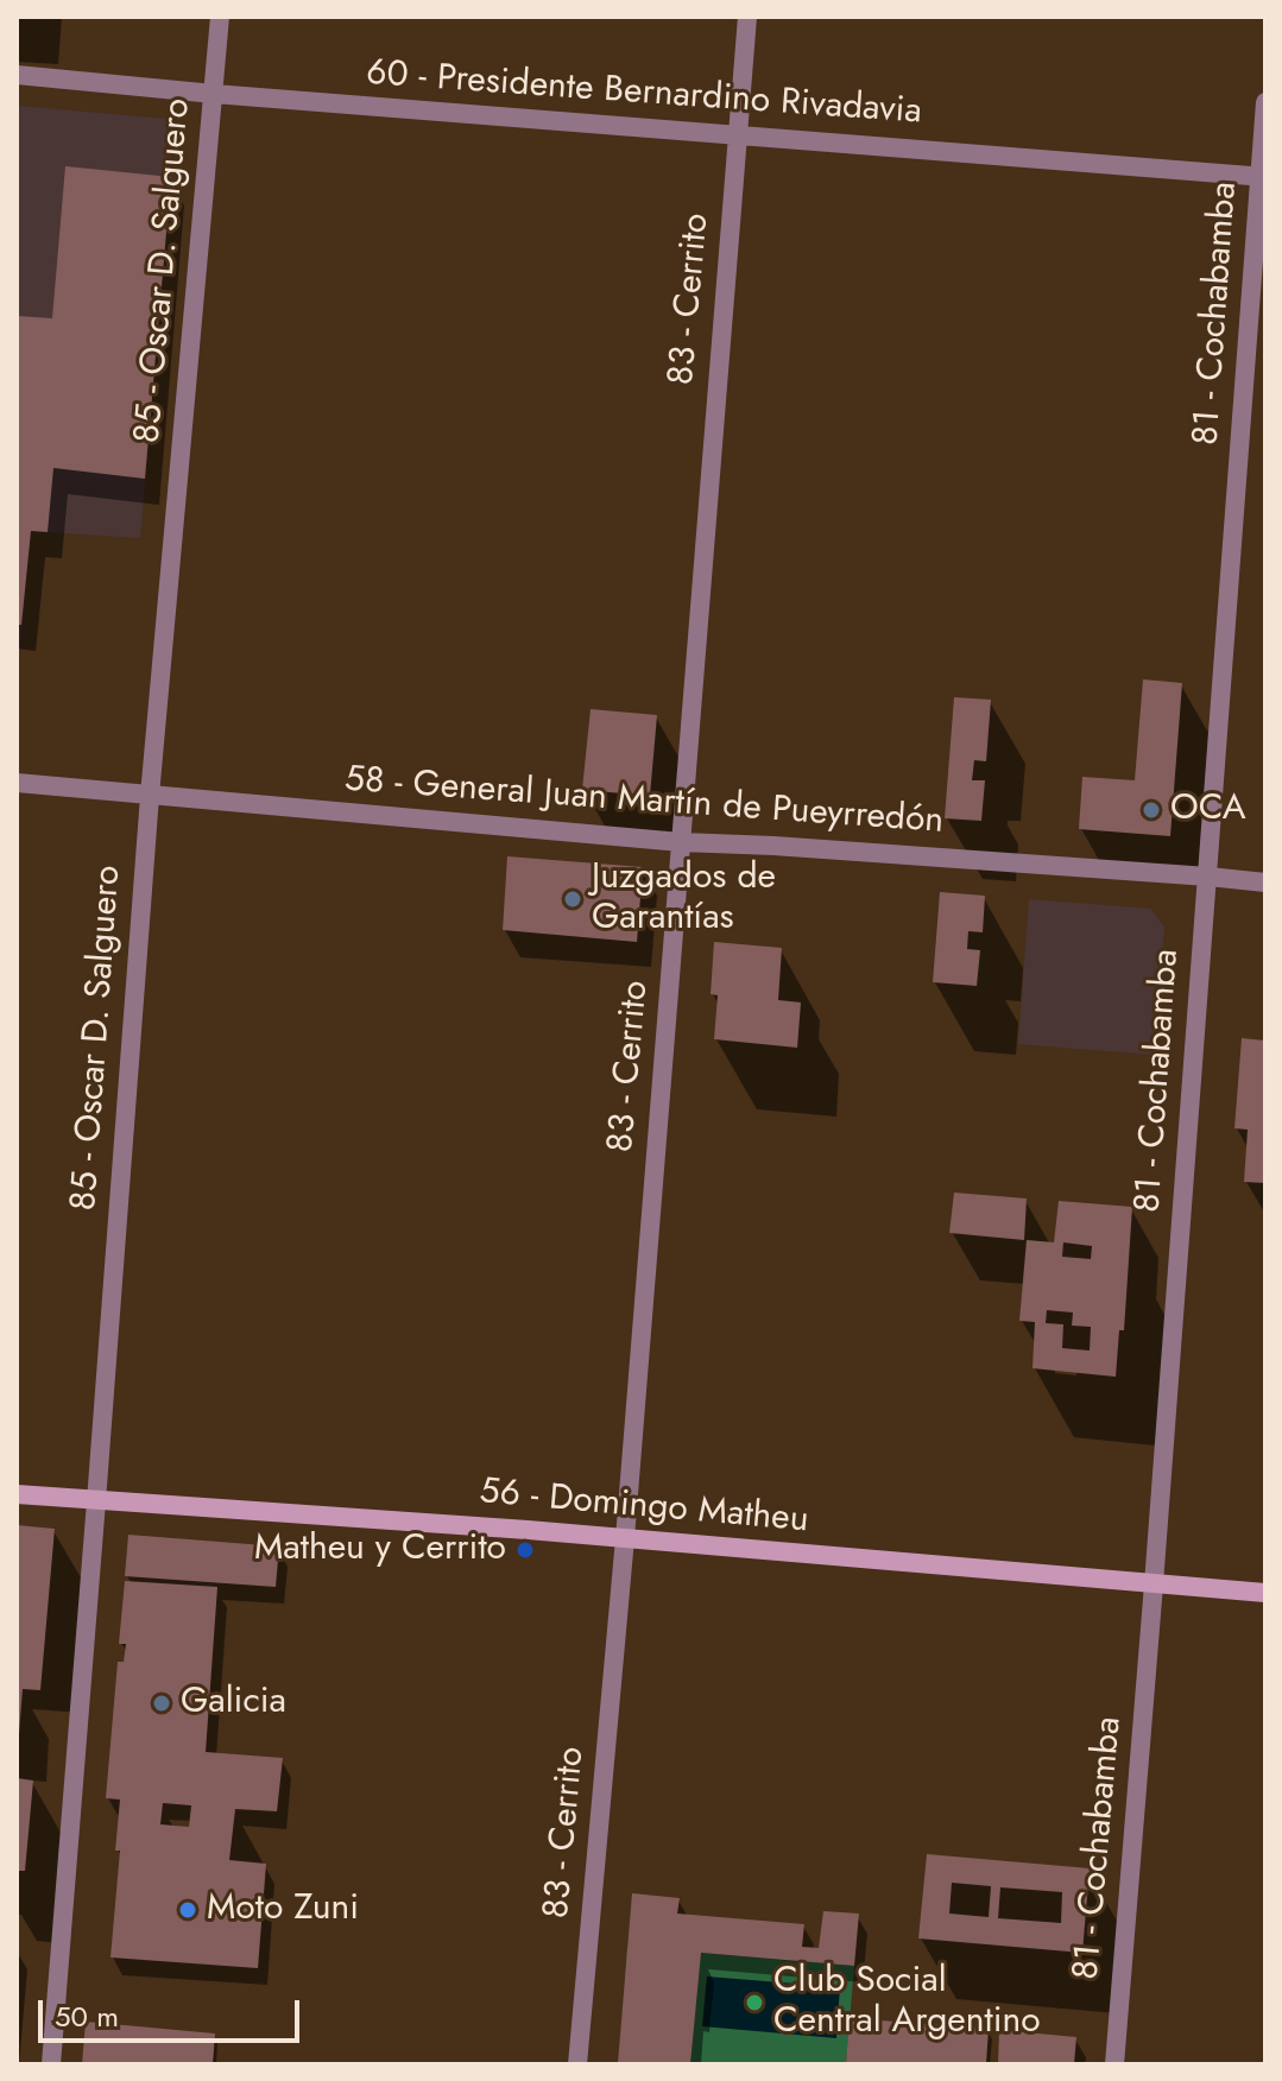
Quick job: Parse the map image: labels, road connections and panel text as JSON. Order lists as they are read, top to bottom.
{
  "streets": {
    "street": [
      "60 - Presidente Bernardino Rivadavia",
      "85 - Oscar D. Salguero",
      "83 - Cerrito",
      "81 - Cochabamba",
      "58 - General Juan Martín de Pueyrredón",
      "56 - Domingo Matheu"
    ]
  },
  "crossings": [
    ["60 - Presidente Bernardino Rivadavia", "85 - Oscar D. Salguero"],
    ["60 - Presidente Bernardino Rivadavia", "83 - Cerrito"],
    ["60 - Presidente Bernardino Rivadavia", "81 - Cochabamba"],
    ["85 - Oscar D. Salguero", "58 - General Juan Martín de Pueyrredón"],
    ["85 - Oscar D. Salguero", "56 - Domingo Matheu"],
    ["83 - Cerrito", "58 - General Juan Martín de Pueyrredón"],
    ["83 - Cerrito", "56 - Domingo Matheu"],
    ["81 - Cochabamba", "58 - General Juan Martín de Pueyrredón"],
    ["81 - Cochabamba", "56 - Domingo Matheu"]
  ],
  "places": [
    "OCA",
    "Juzgados de Garantías",
    "Matheu y Cerrito",
    "Galicia",
    "Moto Zuni",
    "Club Social Central Argentino"
  ],
  "scale_bar": "50 m"
}
